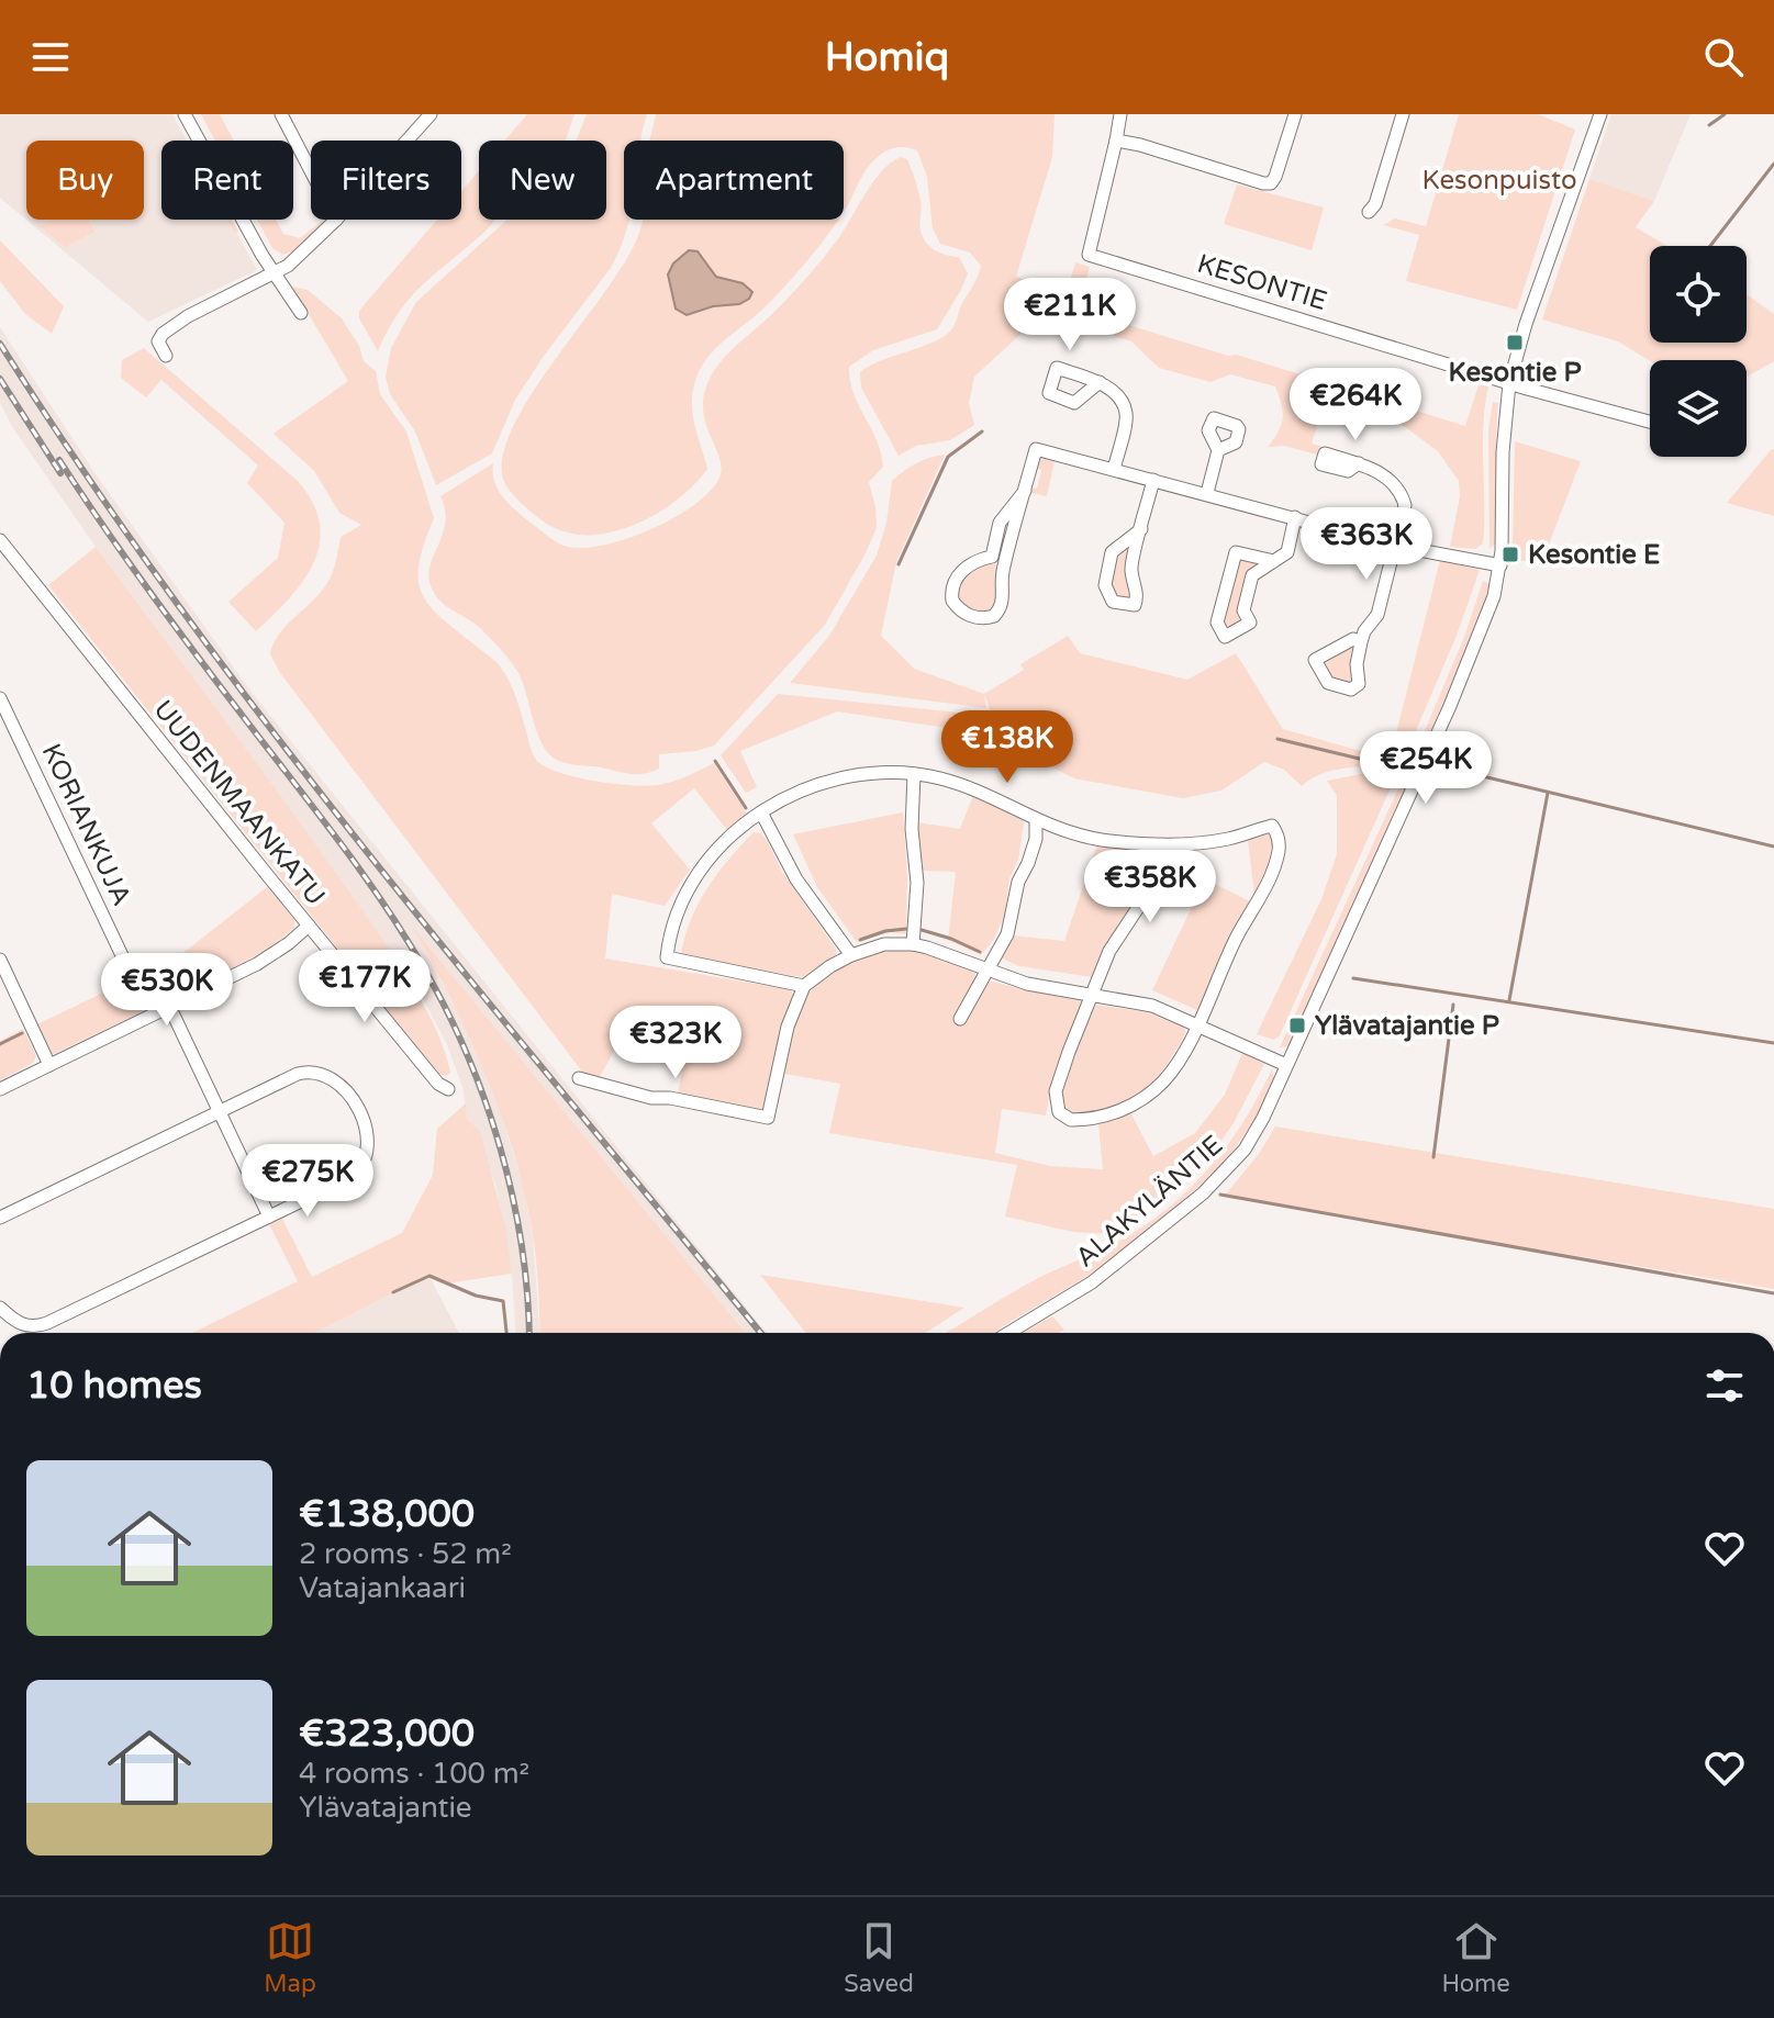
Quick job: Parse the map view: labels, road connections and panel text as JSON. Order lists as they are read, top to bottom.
{
  "streets": {
    "street": [
      "KESONTIE",
      "UUDENMAANKATU",
      "KORIANKUJA",
      "ALAKYLÄNTIE"
    ]
  },
  "crossings": [
    ["KESONTIE", "ALAKYLÄNTIE"]
  ],
  "parks": ["Kesonpuisto"],
  "places": {
    "transit": ["Kesontie P", "Kesontie E", "Ylävatajantie P"]
  },
  "page": {
    "header": "Homiq",
    "chip": [
      "Buy",
      "Rent",
      "Filters",
      "New",
      "Apartment"
    ],
    "price": [
      "€211K",
      "€264K",
      "€363K",
      "€138K",
      "€254K",
      "€358K",
      "€177K",
      "€530K",
      "€323K",
      "€275K"
    ],
    "heading": "10 homes",
    "list": [
      {
        "name": "€138,000",
        "note": "2 rooms · 52 m² · Vatajankaari"
      },
      {
        "name": "€323,000",
        "note": "4 rooms · 100 m² · Ylävatajantie"
      }
    ],
    "tabs": ["Map", "Saved", "Home"]
  }
}
